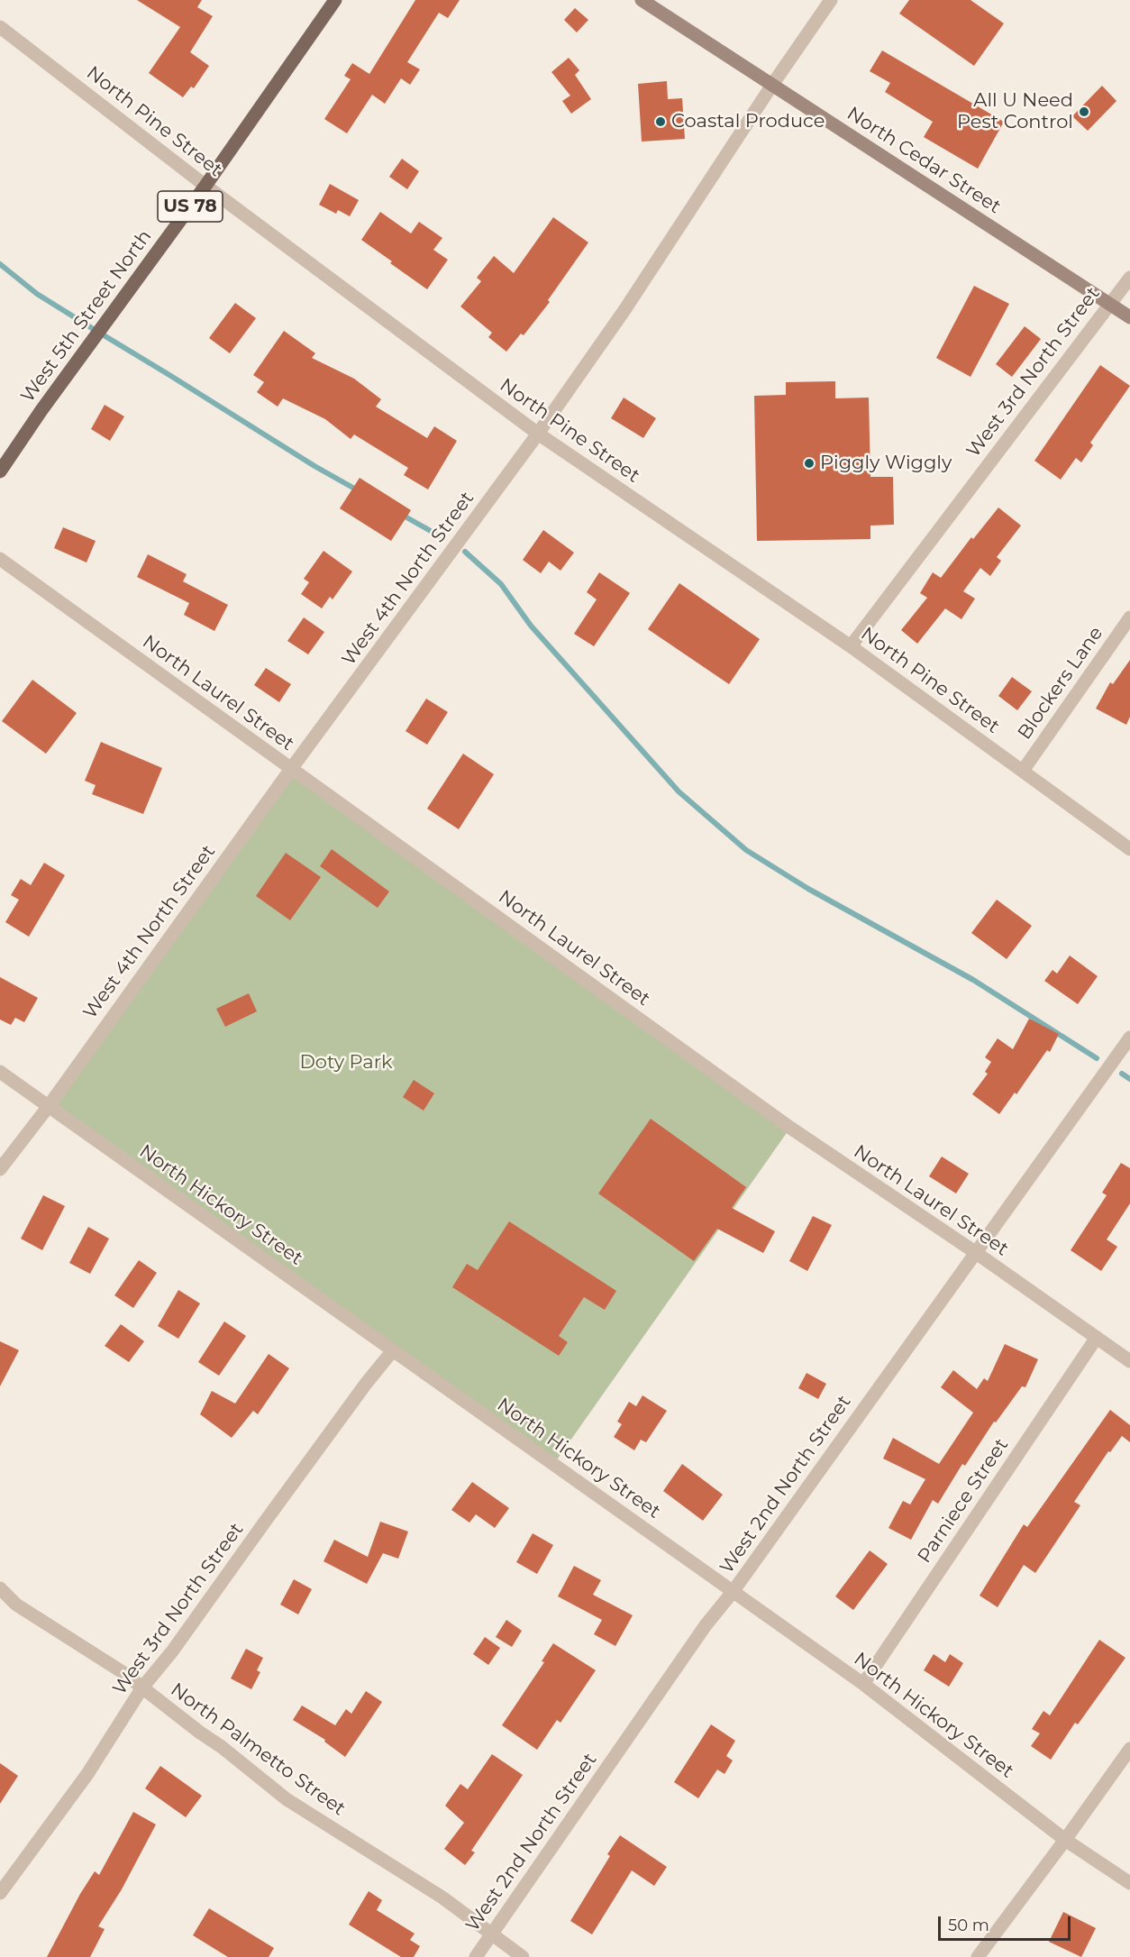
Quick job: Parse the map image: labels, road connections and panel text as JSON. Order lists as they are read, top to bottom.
{
  "streets": {
    "main road": ["US 78", "West 5th Street North"],
    "street": [
      "North Pine Street",
      "North Cedar Street",
      "West 3rd North Street",
      "West 4th North Street",
      "Blockers Lane",
      "North Laurel Street",
      "North Hickory Street",
      "West 2nd North Street",
      "Parniece Street",
      "North Palmetto Street"
    ]
  },
  "crossings": [
    ["North Pine Street", "West 5th Street North"],
    ["North Pine Street", "West 3rd North Street"],
    ["North Pine Street", "West 4th North Street"],
    ["North Pine Street", "Blockers Lane"],
    ["North Cedar Street", "West 3rd North Street"],
    ["North Cedar Street", "West 4th North Street"],
    ["West 3rd North Street", "North Hickory Street"],
    ["West 3rd North Street", "North Palmetto Street"],
    ["West 4th North Street", "North Laurel Street"],
    ["West 4th North Street", "North Hickory Street"],
    ["North Laurel Street", "West 2nd North Street"],
    ["North Laurel Street", "Parniece Street"],
    ["North Hickory Street", "West 2nd North Street"],
    ["North Hickory Street", "Parniece Street"],
    ["West 2nd North Street", "North Palmetto Street"]
  ],
  "parks": ["Doty Park"],
  "places": ["All U Need Pest Control", "Coastal Produce", "Piggly Wiggly"],
  "scale_bar": "50 m"
}
